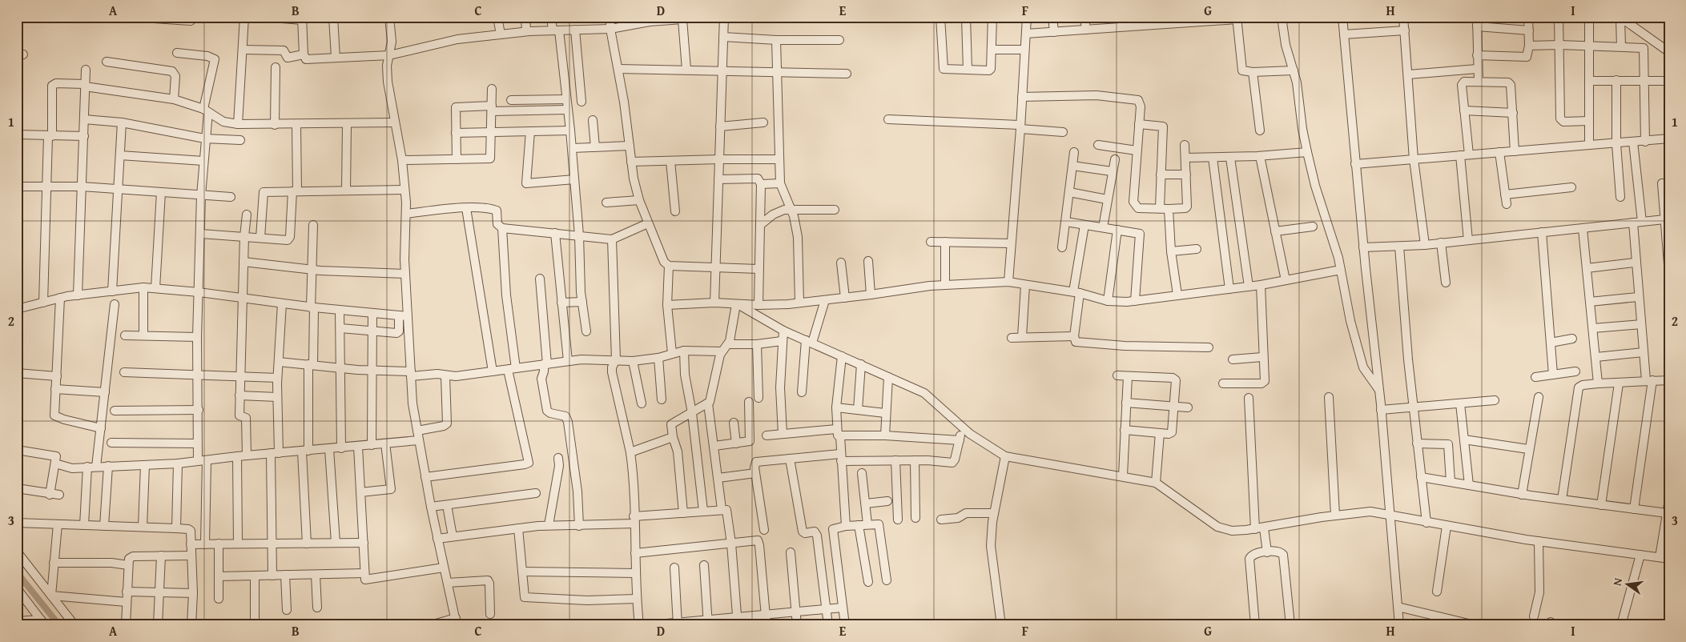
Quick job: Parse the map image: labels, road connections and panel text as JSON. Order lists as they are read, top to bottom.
{
  "north": "left",
  "grid": {
    "columns": [
      "A",
      "B",
      "C",
      "D",
      "E",
      "F",
      "G",
      "H",
      "I"
    ],
    "rows": ["1", "2", "3"]
  }
}
